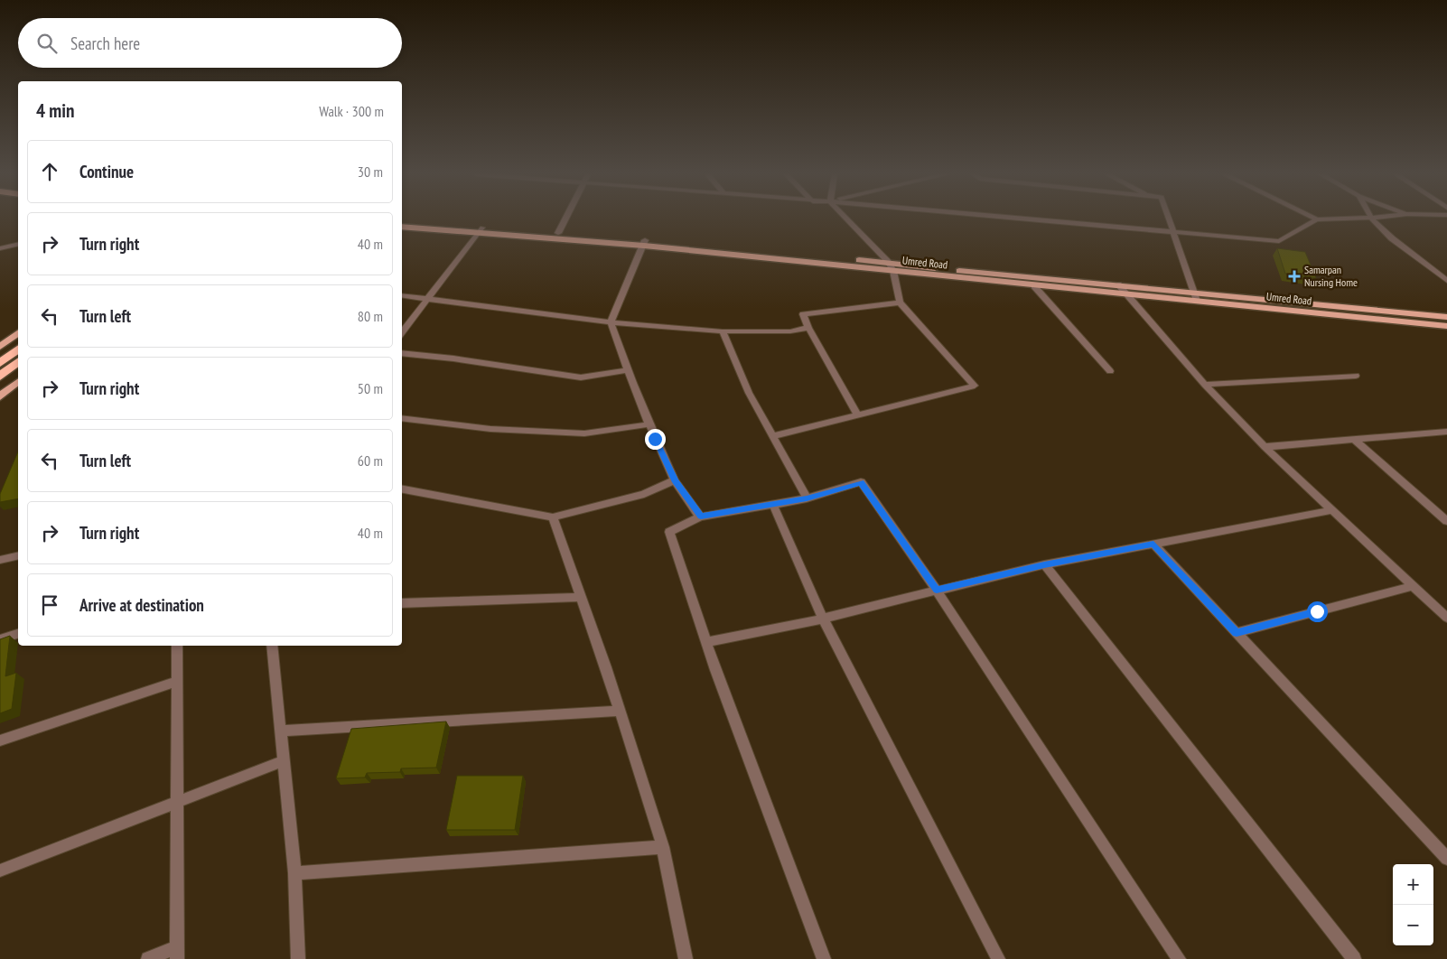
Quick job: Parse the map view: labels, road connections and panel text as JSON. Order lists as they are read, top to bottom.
{
  "streets": {
    "main road": ["Umred Road"]
  },
  "places": {
    "health": ["Samarpan Nursing Home"]
  },
  "page": {
    "search": "Search here",
    "heading": ["4 min", "Walk · 300 m"],
    "list": [
      ["Continue", "30 m"],
      ["Turn right", "40 m"],
      ["Turn left", "80 m"],
      ["Turn right", "50 m"],
      ["Turn left", "60 m"],
      ["Turn right", "40 m"],
      "Arrive at destination"
    ],
    "map_buttons": ["+", "−"]
  }
}
